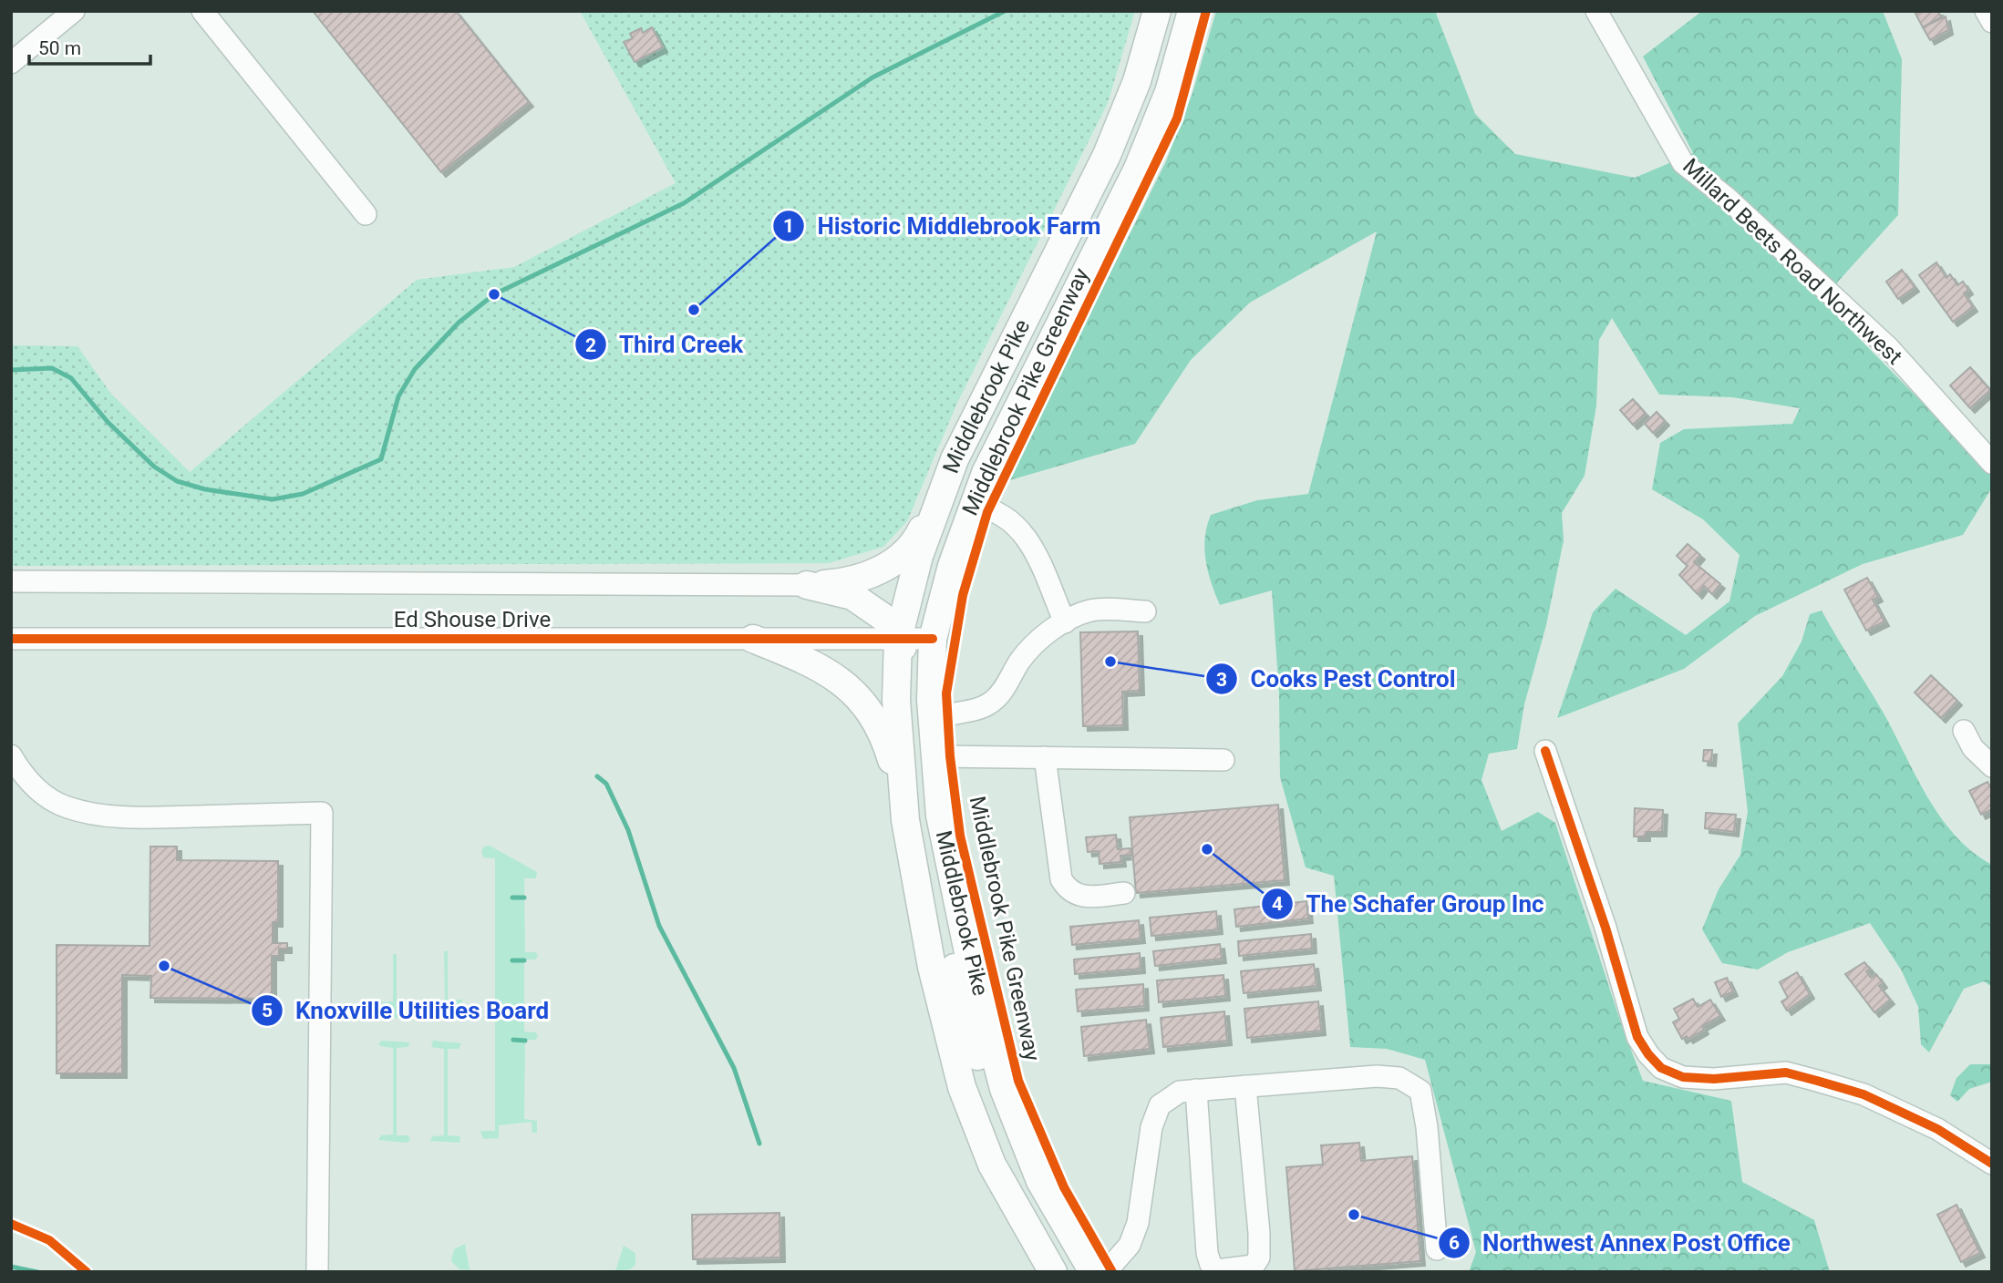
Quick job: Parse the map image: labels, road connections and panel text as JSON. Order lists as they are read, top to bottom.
{
  "streets": {
    "main road": ["Middlebrook Pike"],
    "street": ["Millard Beets Road Northwest", "Ed Shouse Drive"],
    "cycle path": ["Middlebrook Pike Greenway"]
  },
  "crossings": [
    ["Middlebrook Pike", "Ed Shouse Drive"]
  ],
  "places": [
    "Third Creek",
    "Historic Middlebrook Farm",
    "Cooks Pest Control",
    "The Schafer Group Inc",
    "Knoxville Utilities Board",
    "Northwest Annex Post Office"
  ],
  "scale_bar": "50 m"
}
